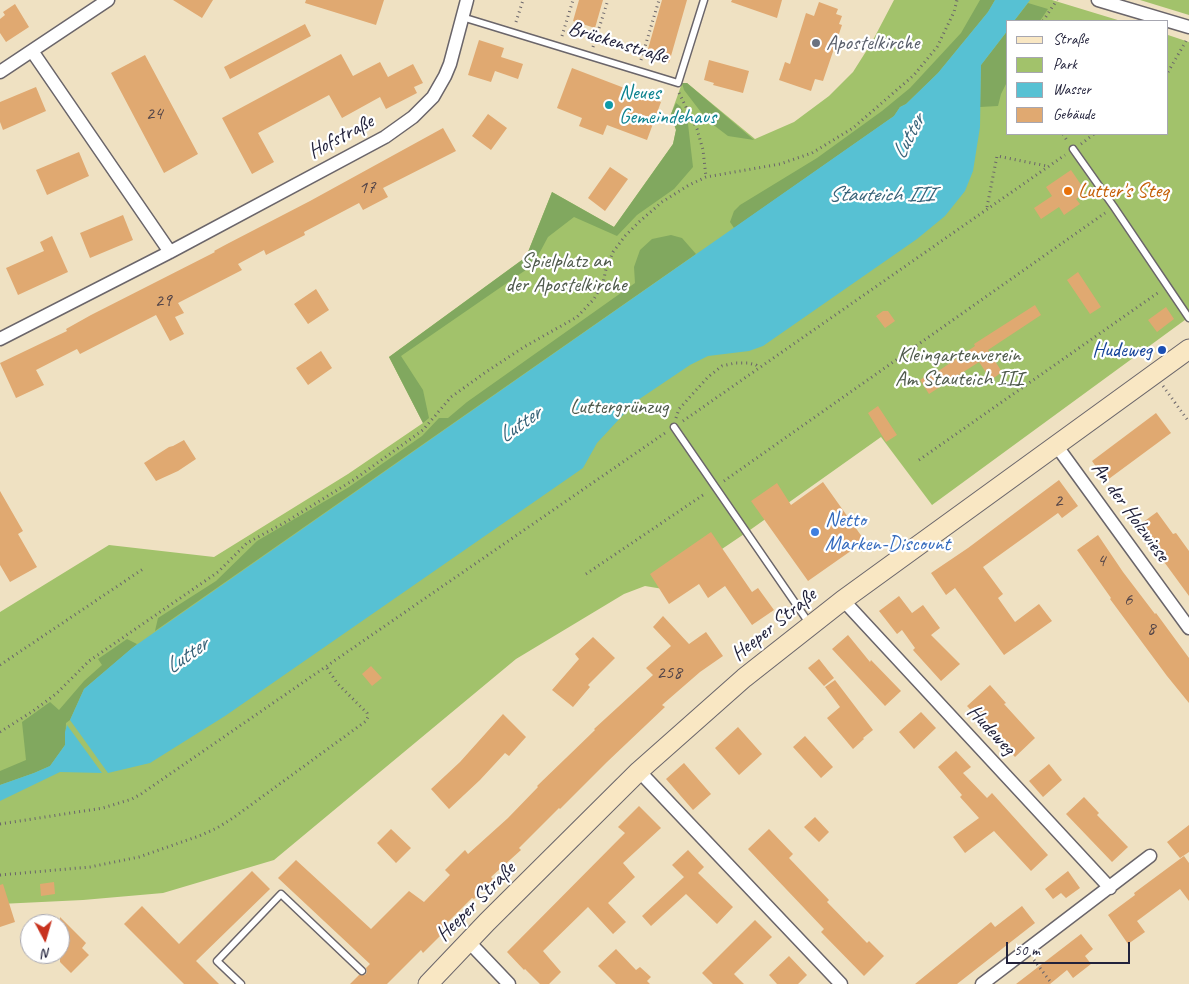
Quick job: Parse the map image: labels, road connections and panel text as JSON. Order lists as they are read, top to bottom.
{
  "streets": {
    "main road": ["Heeper Straße"],
    "street": ["Hofstraße", "An der Holzwiese", "Hudeweg"],
    "lane": ["Brückenstraße"]
  },
  "crossings": [
    ["Brückenstraße", "Hofstraße"],
    ["An der Holzwiese", "Heeper Straße"],
    ["Heeper Straße", "Hudeweg"]
  ],
  "water": ["Lutter", "Stauteich III"],
  "parks": ["Spielplatz an der Apostelkirche", "Kleingartenverein Am Stauteich III", "Luttergrünzug"],
  "places": [
    "Apostelkirche",
    "Neues Gemeindehaus",
    "Lutter's Steg",
    "Hudeweg",
    "Netto Marken-Discount"
  ],
  "house_numbers": [
    "24",
    "17",
    "29",
    "2",
    "4",
    "6",
    "8",
    "258"
  ],
  "legend": [
    "Straße",
    "Park",
    "Wasser",
    "Gebäude"
  ],
  "scale_bar": "50 m",
  "north": "bottom"
}
